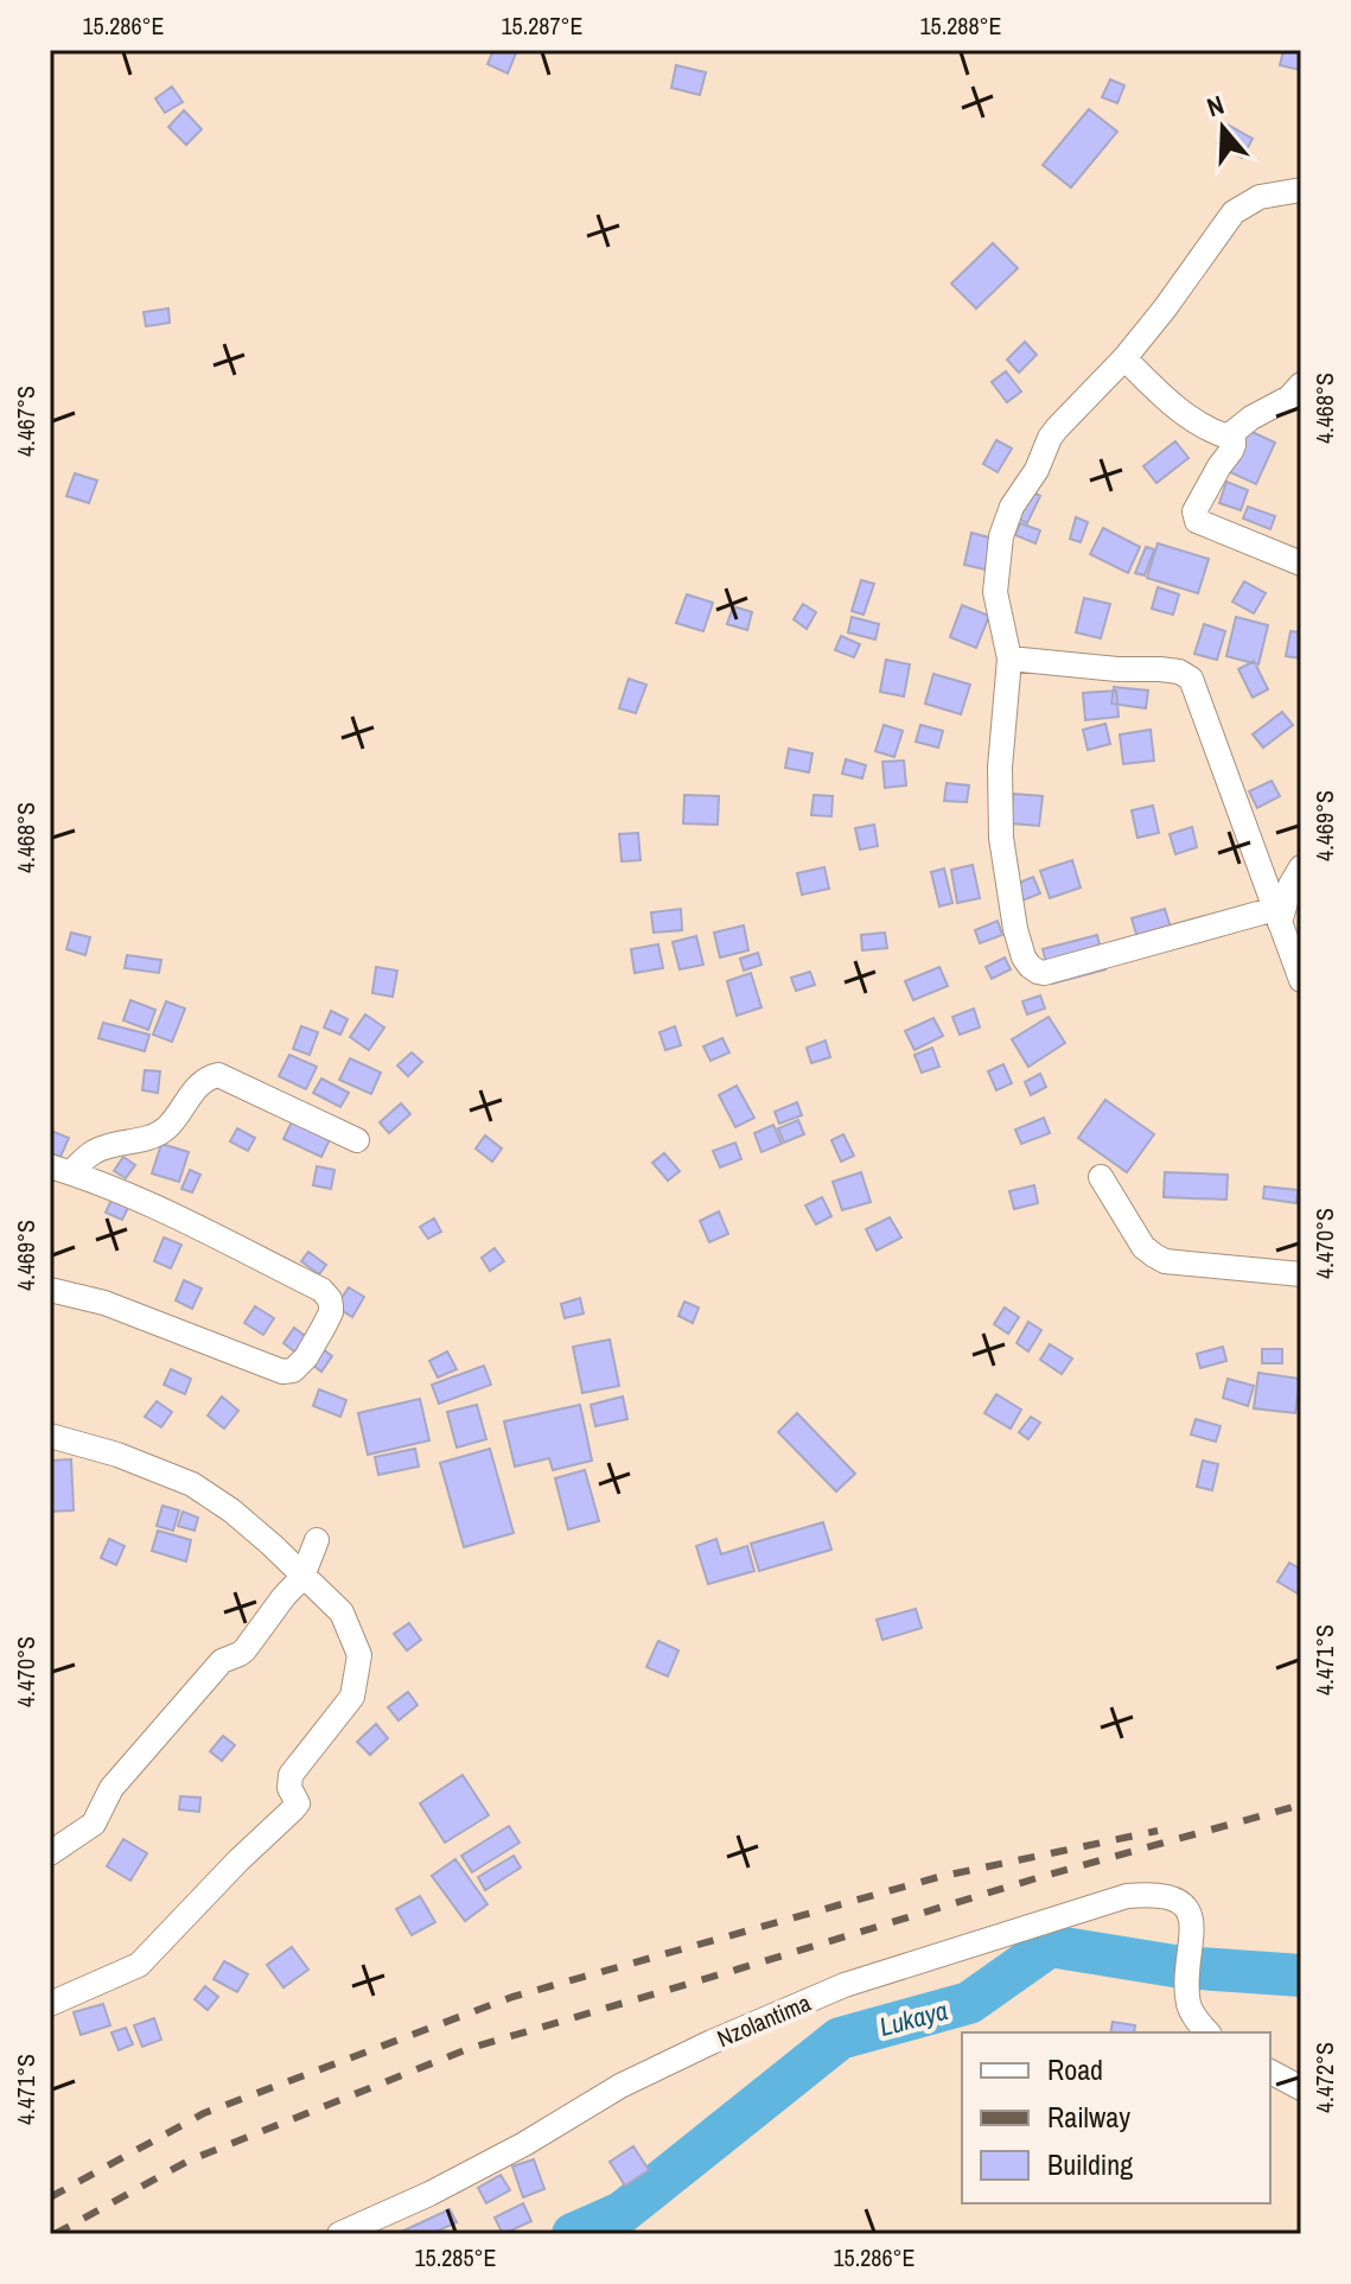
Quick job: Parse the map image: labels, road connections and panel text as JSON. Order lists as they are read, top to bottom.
{
  "streets": {
    "street": ["Nzolantima"]
  },
  "water": ["Lukaya"],
  "legend": ["Road", "Railway", "Building"],
  "north": "top",
  "coordinates": [
    "15.286°E",
    "15.287°E",
    "15.288°E",
    "4.468°S",
    "4.467°S",
    "4.469°S",
    "4.470°S",
    "4.471°S",
    "4.472°S",
    "15.285°E"
  ]
}
